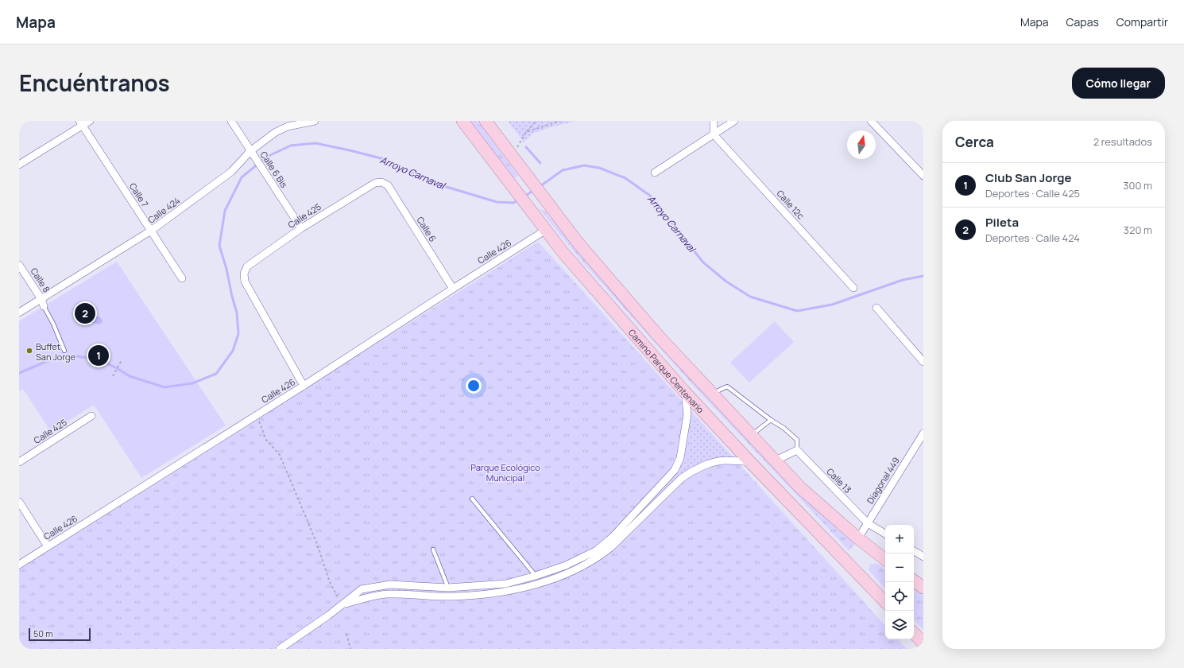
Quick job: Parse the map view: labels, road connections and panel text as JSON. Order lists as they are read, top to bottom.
{
  "streets": {
    "main road": ["Camino Parque Centenario"],
    "street": [
      "Calle 6 Bis",
      "Calle 7",
      "Calle 12c",
      "Calle 424",
      "Calle 425",
      "Calle 6",
      "Calle 426",
      "Calle 8",
      "Calle 13",
      "Diagonal 449"
    ]
  },
  "crossings": [
    ["Calle 6 Bis", "Calle 424"],
    ["Calle 6 Bis", "Calle 425"],
    ["Calle 7", "Calle 424"],
    ["Calle 424", "Calle 8"],
    ["Calle 425", "Calle 6"],
    ["Calle 425", "Calle 426"],
    ["Calle 6", "Calle 426"],
    ["Calle 426", "Camino Parque Centenario"],
    ["Camino Parque Centenario", "Diagonal 449"],
    ["Calle 13", "Diagonal 449"]
  ],
  "water": ["Arroyo Carnaval"],
  "parks": ["Parque Ecológico Municipal"],
  "places": ["Buffet San Jorge"],
  "scale_bar": "50 m",
  "north": "top",
  "page": {
    "header": "Mapa",
    "nav": ["Mapa", "Capas", "Compartir"],
    "title": "Encuéntranos",
    "buttons": "Cómo llegar",
    "heading": ["Cerca", "2 resultados"],
    "list": [
      {
        "mark": "1",
        "name": "Club San Jorge",
        "note": "Deportes · Calle 425",
        "value": "300 m"
      },
      {
        "mark": "2",
        "name": "Pileta",
        "note": "Deportes · Calle 424",
        "value": "320 m"
      }
    ],
    "pins": ["2", "1"],
    "map_buttons": ["+", "−"],
    "scale": "50 m"
  }
}
